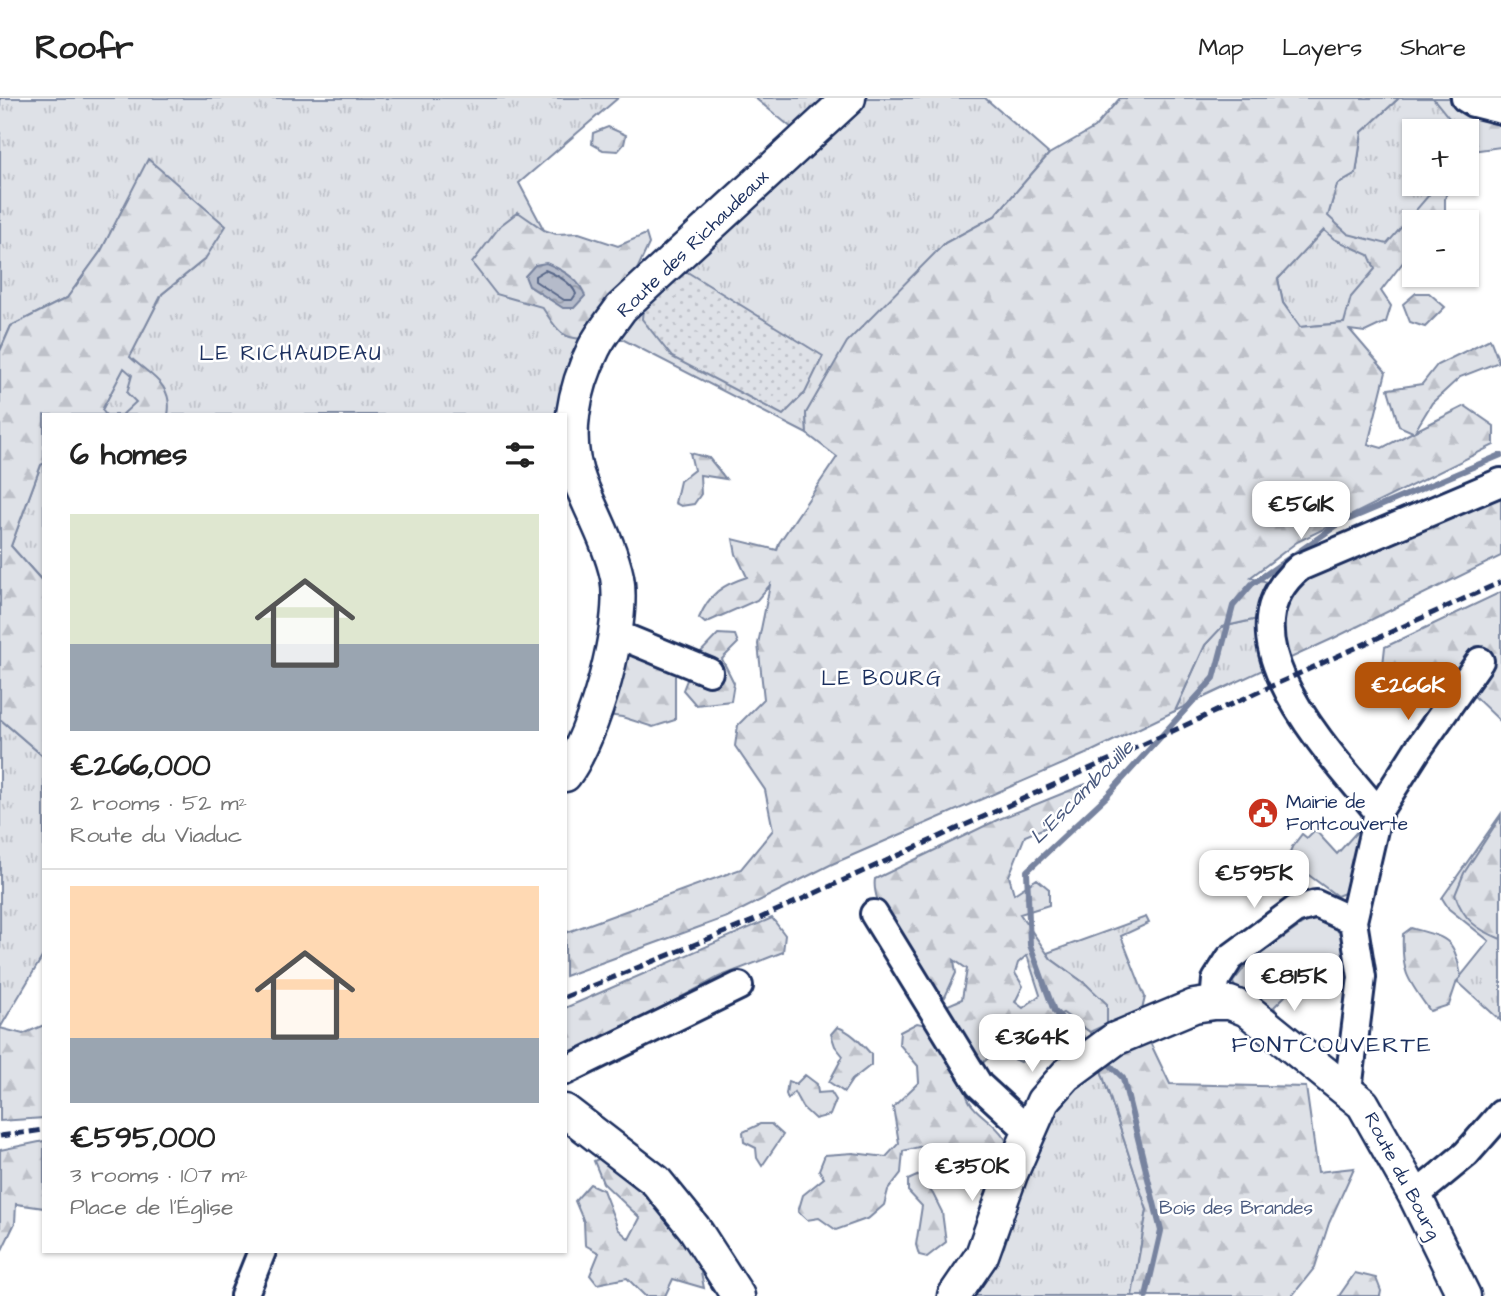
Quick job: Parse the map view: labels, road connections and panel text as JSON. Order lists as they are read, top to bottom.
{
  "streets": {
    "street": ["Route des Richaudeaux", "Route du Bourg"]
  },
  "districts": ["LE RICHAUDEAU", "LE BOURG", "FONTCOUVERTE"],
  "water": ["L'Escambouille"],
  "parks": ["Bois des Brandes"],
  "places": {
    "public building": ["Mairie de Fontcouverte"]
  },
  "page": {
    "header": "Roofr",
    "nav": ["Map", "Layers", "Share"],
    "map_buttons": ["+", "−"],
    "heading": "6 homes",
    "price": [
      "€561K",
      "€266K",
      "€595K",
      "€815K",
      "€364K",
      "€350K"
    ],
    "list": [
      {
        "name": "€266,000",
        "note": "2 rooms · 52 m² · Route du Viaduc"
      },
      {
        "name": "€595,000",
        "note": "3 rooms · 107 m² · Place de l'Église"
      }
    ]
  }
}
